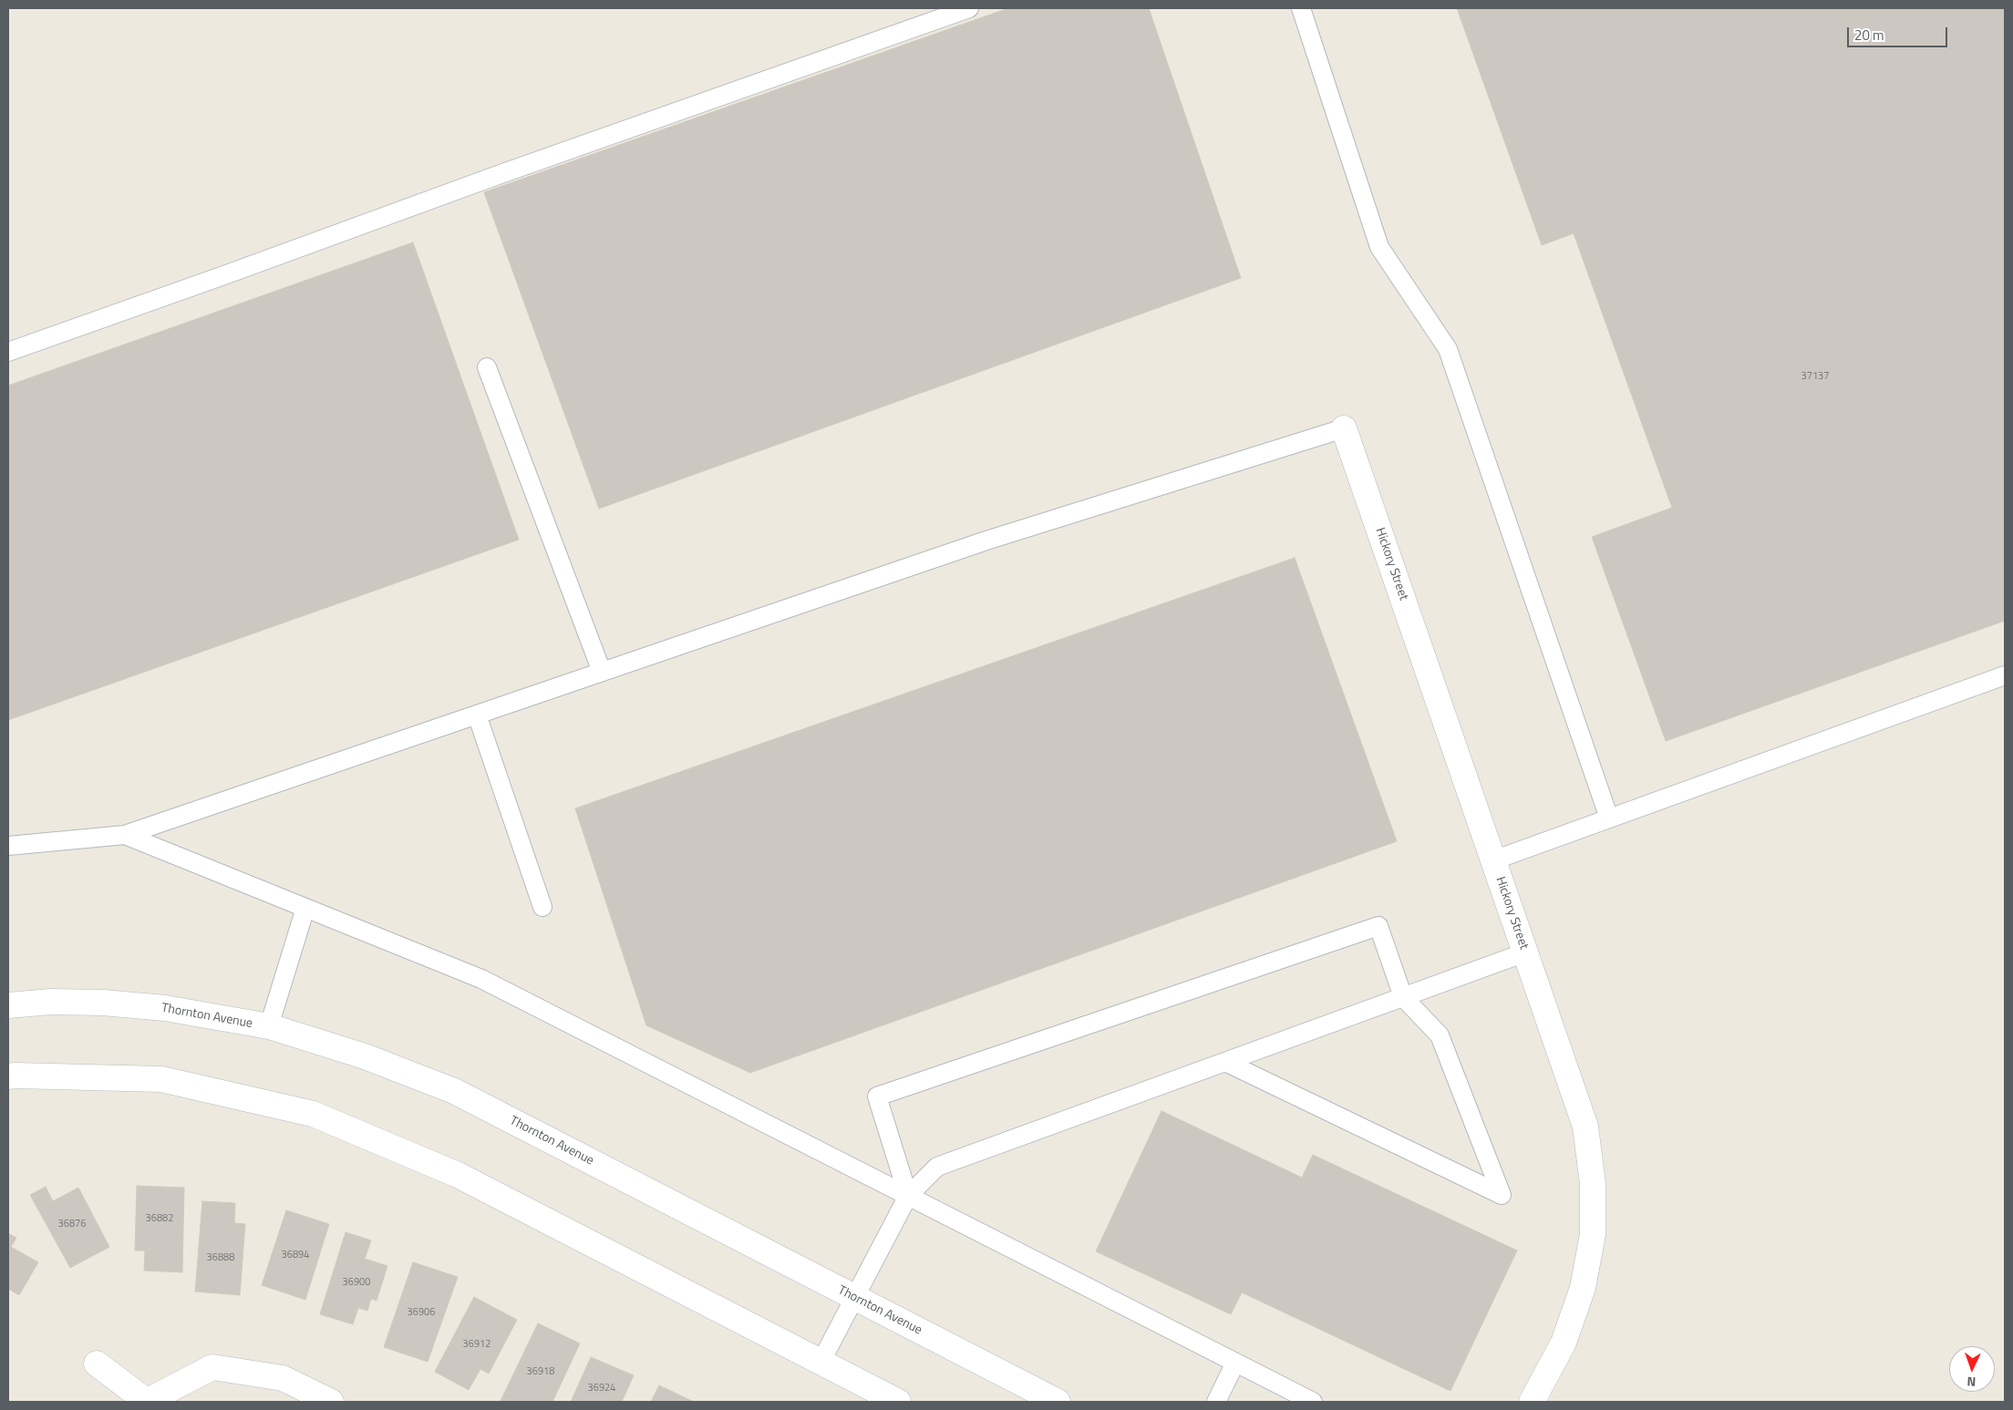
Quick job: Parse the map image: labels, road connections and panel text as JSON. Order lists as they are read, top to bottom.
{
  "streets": {
    "main road": ["Hickory Street", "Thornton Avenue"]
  },
  "house_numbers": [
    "37137",
    "36882",
    "36876",
    "36894",
    "36888",
    "36900",
    "36906",
    "36912",
    "36918",
    "36924"
  ],
  "scale_bar": "20 m",
  "north": "bottom"
}
